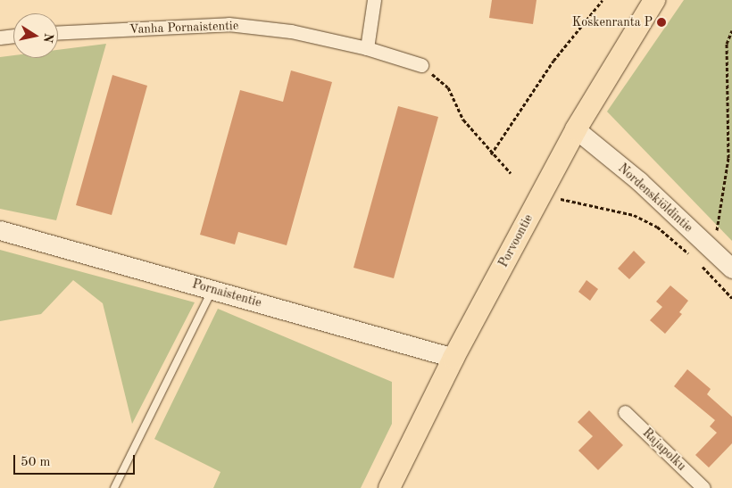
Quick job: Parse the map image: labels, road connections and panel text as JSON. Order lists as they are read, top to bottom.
{
  "streets": {
    "main road": ["Porvoontie"],
    "street": [
      "Vanha Pornaistentie",
      "Nordenskiöldintie",
      "Pornaistentie",
      "Rajapolku"
    ]
  },
  "crossings": [
    ["Nordenskiöldintie", "Porvoontie"],
    ["Porvoontie", "Pornaistentie"]
  ],
  "places": ["Koskenranta P"],
  "scale_bar": "50 m",
  "north": "right"
}
